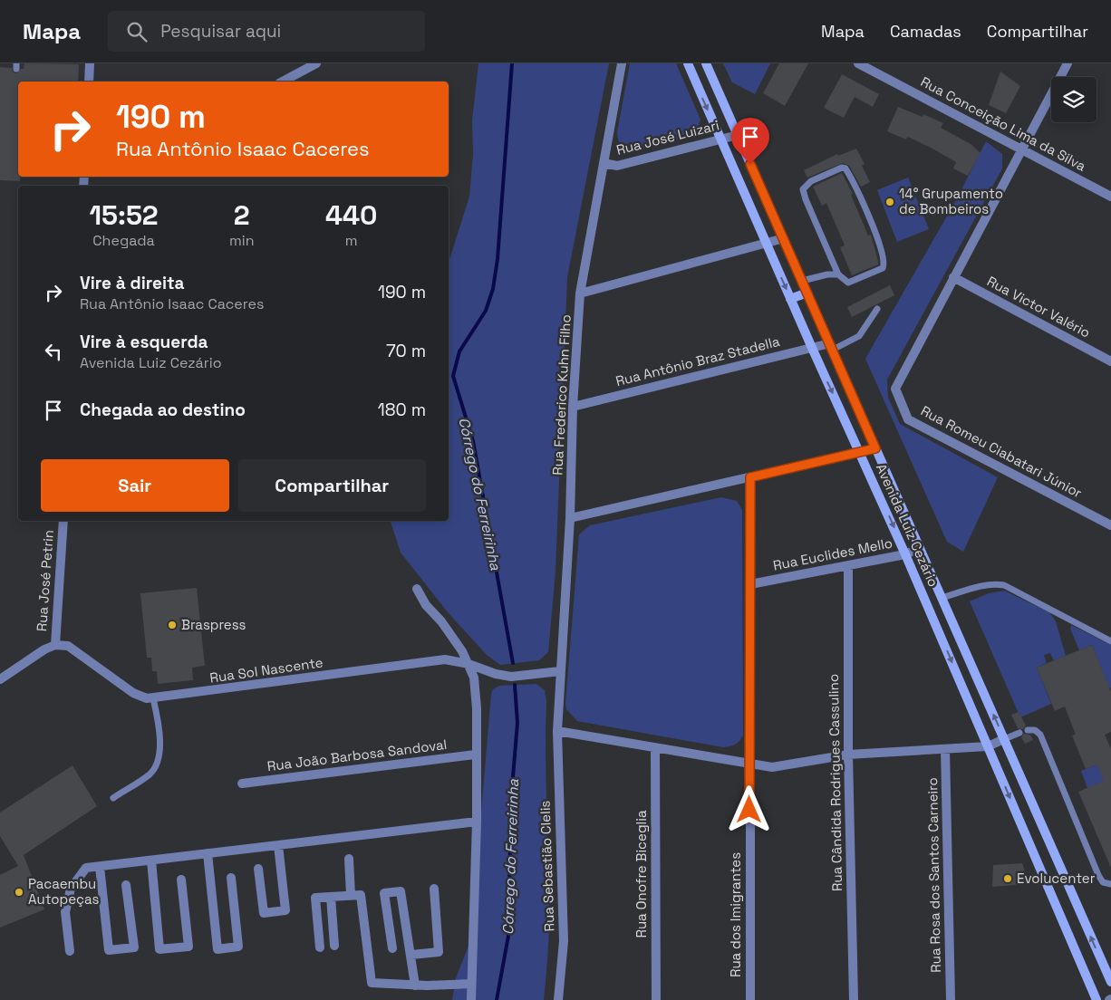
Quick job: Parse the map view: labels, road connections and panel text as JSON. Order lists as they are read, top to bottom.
{
  "streets": {
    "street": [
      "Rua Conceição Lima da Silva",
      "Rua José Luizari",
      "Rua Victor Valério",
      "Rua Antônio Braz Stadella",
      "Rua Frederico Kuhn Filho",
      "Rua Romeu Ciabatari Júnior",
      "Avenida Luiz Cezário",
      "Rua Euclides Mello",
      "Rua José Petrin",
      "Rua Sol Nascente",
      "Rua João Barbosa Sandoval",
      "Rua Cândida Rodrigues Cassulino",
      "Rua Sebastião Clelis",
      "Rua Onofre Biceglia",
      "Rua Rosa dos Santos Carneiro",
      "Rua dos Imigrantes"
    ]
  },
  "crossings": [
    ["Rua José Luizari", "Rua Frederico Kuhn Filho"],
    ["Rua José Luizari", "Avenida Luiz Cezário"],
    ["Rua Victor Valério", "Rua Romeu Ciabatari Júnior"],
    ["Rua Antônio Braz Stadella", "Rua Frederico Kuhn Filho"],
    ["Rua Antônio Braz Stadella", "Avenida Luiz Cezário"],
    ["Rua Frederico Kuhn Filho", "Rua Sol Nascente"],
    ["Rua Frederico Kuhn Filho", "Rua Sebastião Clelis"],
    ["Avenida Luiz Cezário", "Rua Euclides Mello"],
    ["Rua Euclides Mello", "Rua Cândida Rodrigues Cassulino"],
    ["Rua Euclides Mello", "Rua dos Imigrantes"],
    ["Rua José Petrin", "Rua Sol Nascente"]
  ],
  "water": ["Córrego do Ferreirinha"],
  "places": [
    "14° Grupamento de Bombeiros",
    "Braspress",
    "Evolucenter",
    "Pacaembu Autopeças"
  ],
  "page": {
    "header": "Mapa",
    "search": "Pesquisar aqui",
    "nav": ["Mapa", "Camadas", "Compartilhar"],
    "turn": ["190 m", "Rua Antônio Isaac Caceres"],
    "eta": [
      "15:52",
      "Chegada",
      "2",
      "min",
      "440",
      "m"
    ],
    "list": [
      {
        "name": "Vire à direita",
        "note": "Rua Antônio Isaac Caceres",
        "value": "190 m"
      },
      {
        "name": "Vire à esquerda",
        "note": "Avenida Luiz Cezário",
        "value": "70 m"
      },
      {
        "name": "Chegada ao destino",
        "value": "180 m"
      }
    ],
    "buttons": ["Sair", "Compartilhar"]
  }
}
